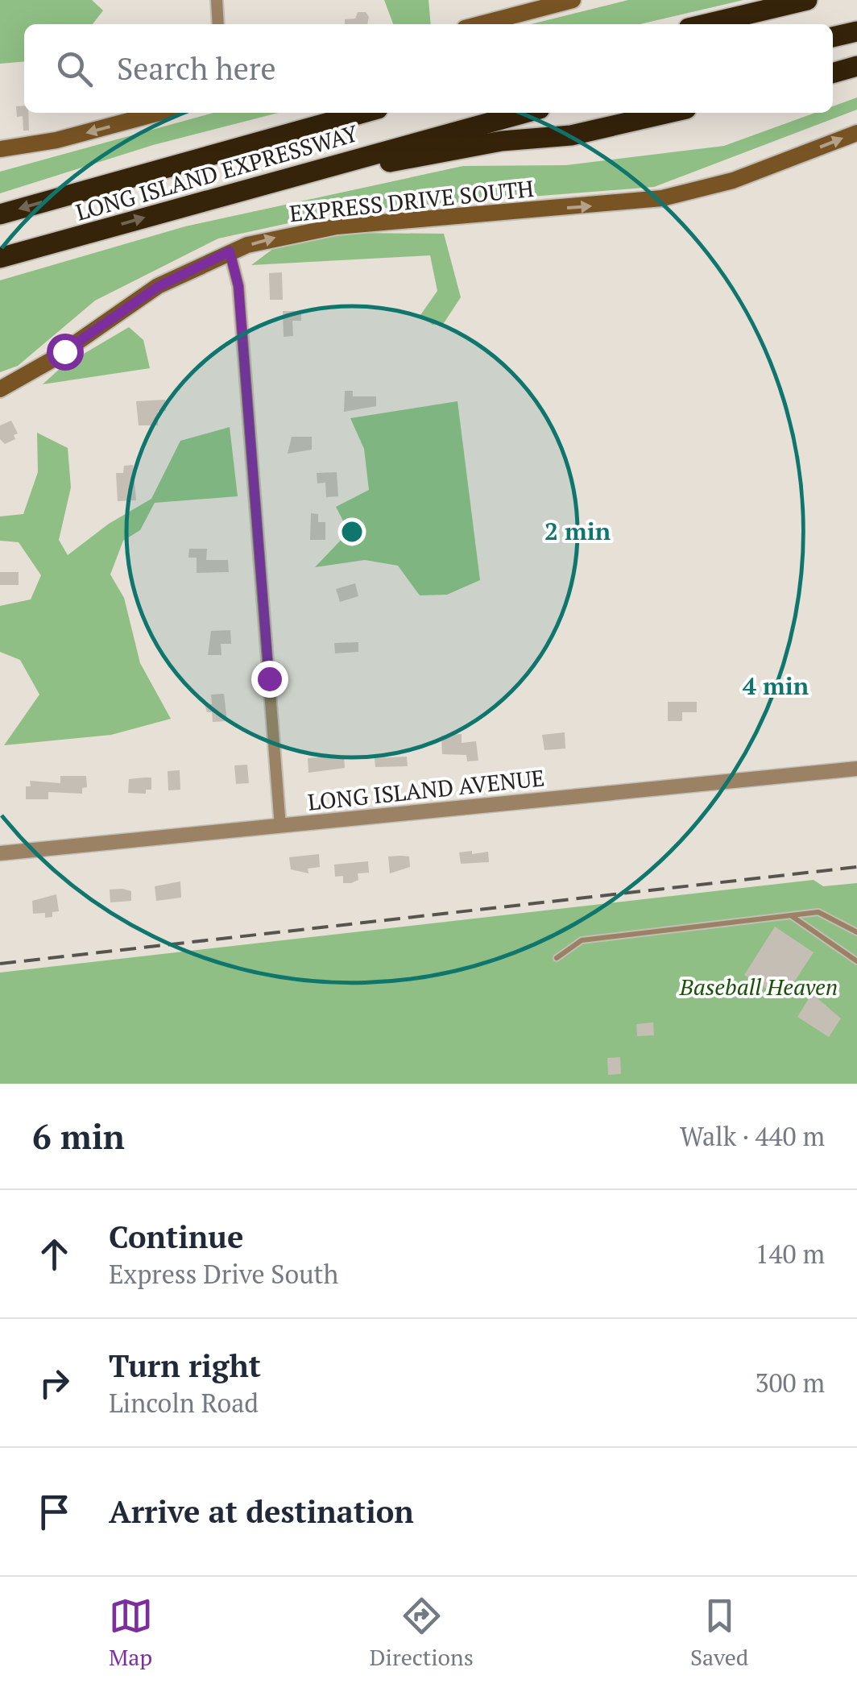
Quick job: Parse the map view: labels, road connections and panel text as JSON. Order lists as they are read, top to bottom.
{
  "streets": {
    "highway": ["LONG ISLAND EXPRESSWAY"],
    "main road": ["EXPRESS DRIVE SOUTH"],
    "street": ["LONG ISLAND AVENUE"]
  },
  "one_way": ["EXPRESS DRIVE SOUTH"],
  "parks": ["Baseball Heaven"],
  "page": {
    "search": "Search here",
    "heading": ["6 min", "Walk · 440 m"],
    "list": [
      ["Continue", "Express Drive South", "140 m"],
      ["Turn right", "Lincoln Road", "300 m"],
      "Arrive at destination"
    ],
    "nav": ["Map", "Directions", "Saved"]
  },
  "rings": ["2 min", "4 min"]
}
